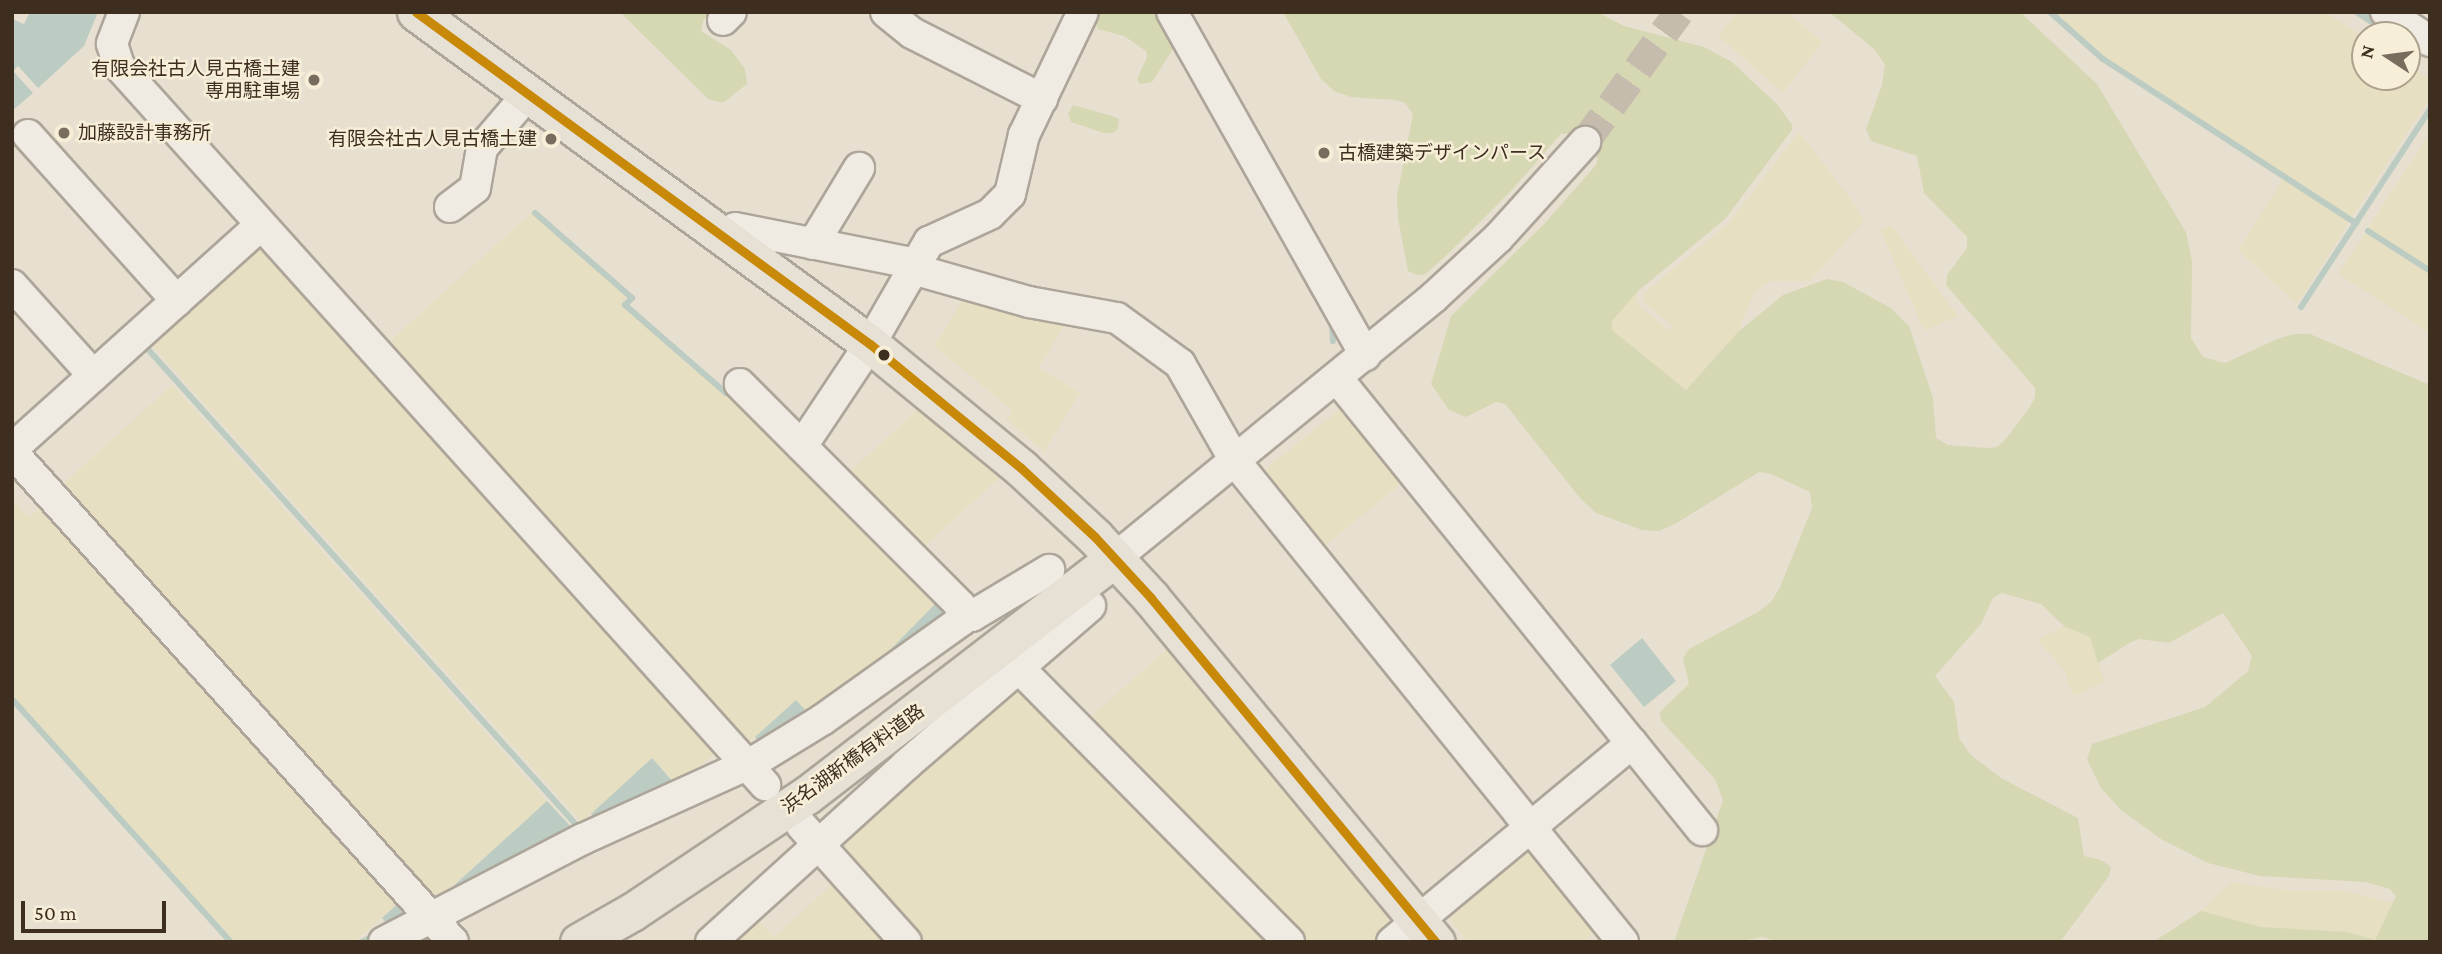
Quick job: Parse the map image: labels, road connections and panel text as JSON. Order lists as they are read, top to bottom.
{
  "streets": {
    "main road": ["浜名湖新橋有料道路"]
  },
  "places": [
    "有限会社古人見古橋土建 専用駐車場",
    "加藤設計事務所",
    "有限会社古人見古橋土建",
    "古橋建築デザインパース"
  ],
  "scale_bar": "50 m",
  "north": "left"
}
